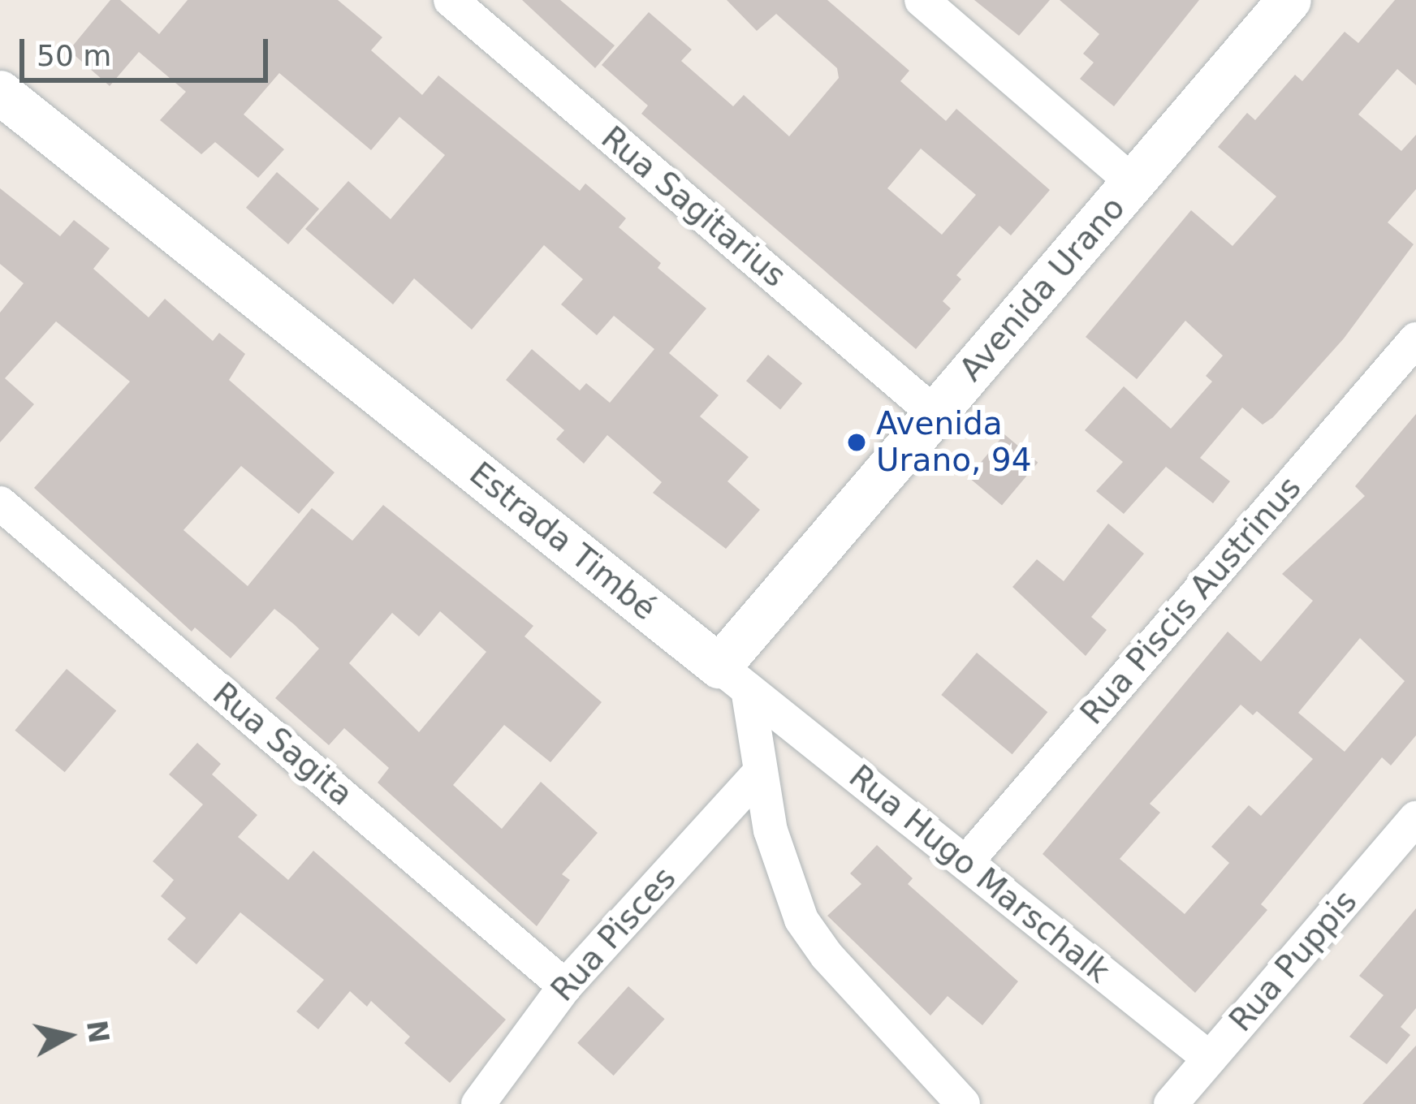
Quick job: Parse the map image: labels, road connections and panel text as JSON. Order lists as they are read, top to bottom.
{
  "streets": {
    "street": [
      "Rua Sagitarius",
      "Avenida Urano",
      "Estrada Timbé",
      "Rua Piscis Austrinus",
      "Rua Sagita",
      "Rua Hugo Marschalk",
      "Rua Pisces",
      "Rua Puppis"
    ]
  },
  "crossings": [
    ["Rua Sagitarius", "Avenida Urano"],
    ["Avenida Urano", "Estrada Timbé"],
    ["Avenida Urano", "Rua Hugo Marschalk"],
    ["Estrada Timbé", "Rua Hugo Marschalk"],
    ["Rua Piscis Austrinus", "Rua Hugo Marschalk"],
    ["Rua Sagita", "Rua Pisces"],
    ["Rua Hugo Marschalk", "Rua Puppis"]
  ],
  "places": ["Avenida Urano, 94"],
  "scale_bar": "50 m",
  "north": "right"
}
